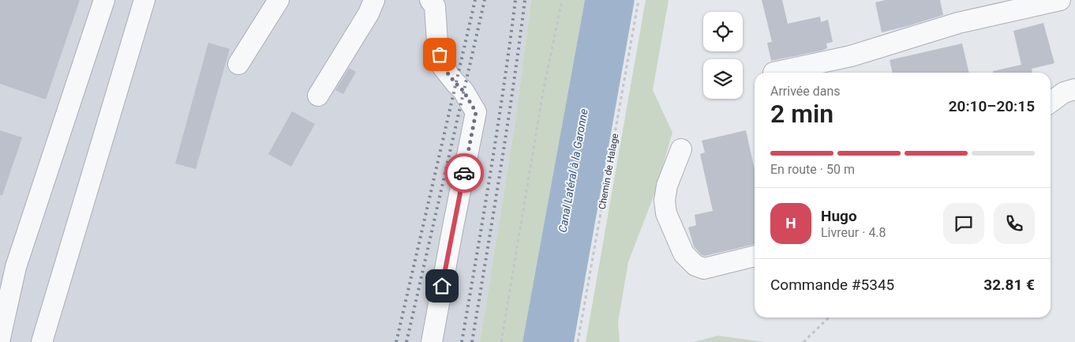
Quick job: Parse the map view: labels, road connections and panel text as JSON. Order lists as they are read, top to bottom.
{
  "streets": {
    "path": ["Chemin de Halage"]
  },
  "water": ["Canal Latéral à la Garonne"],
  "page": {
    "heading": ["2 min", "Arrivée dans", "20:10–20:15"],
    "panel": [
      "Hugo",
      "Livreur · 4.8",
      "Commande #5345",
      "32.81 €"
    ],
    "bar": "En route · 50 m",
    "round": "H"
  }
}
